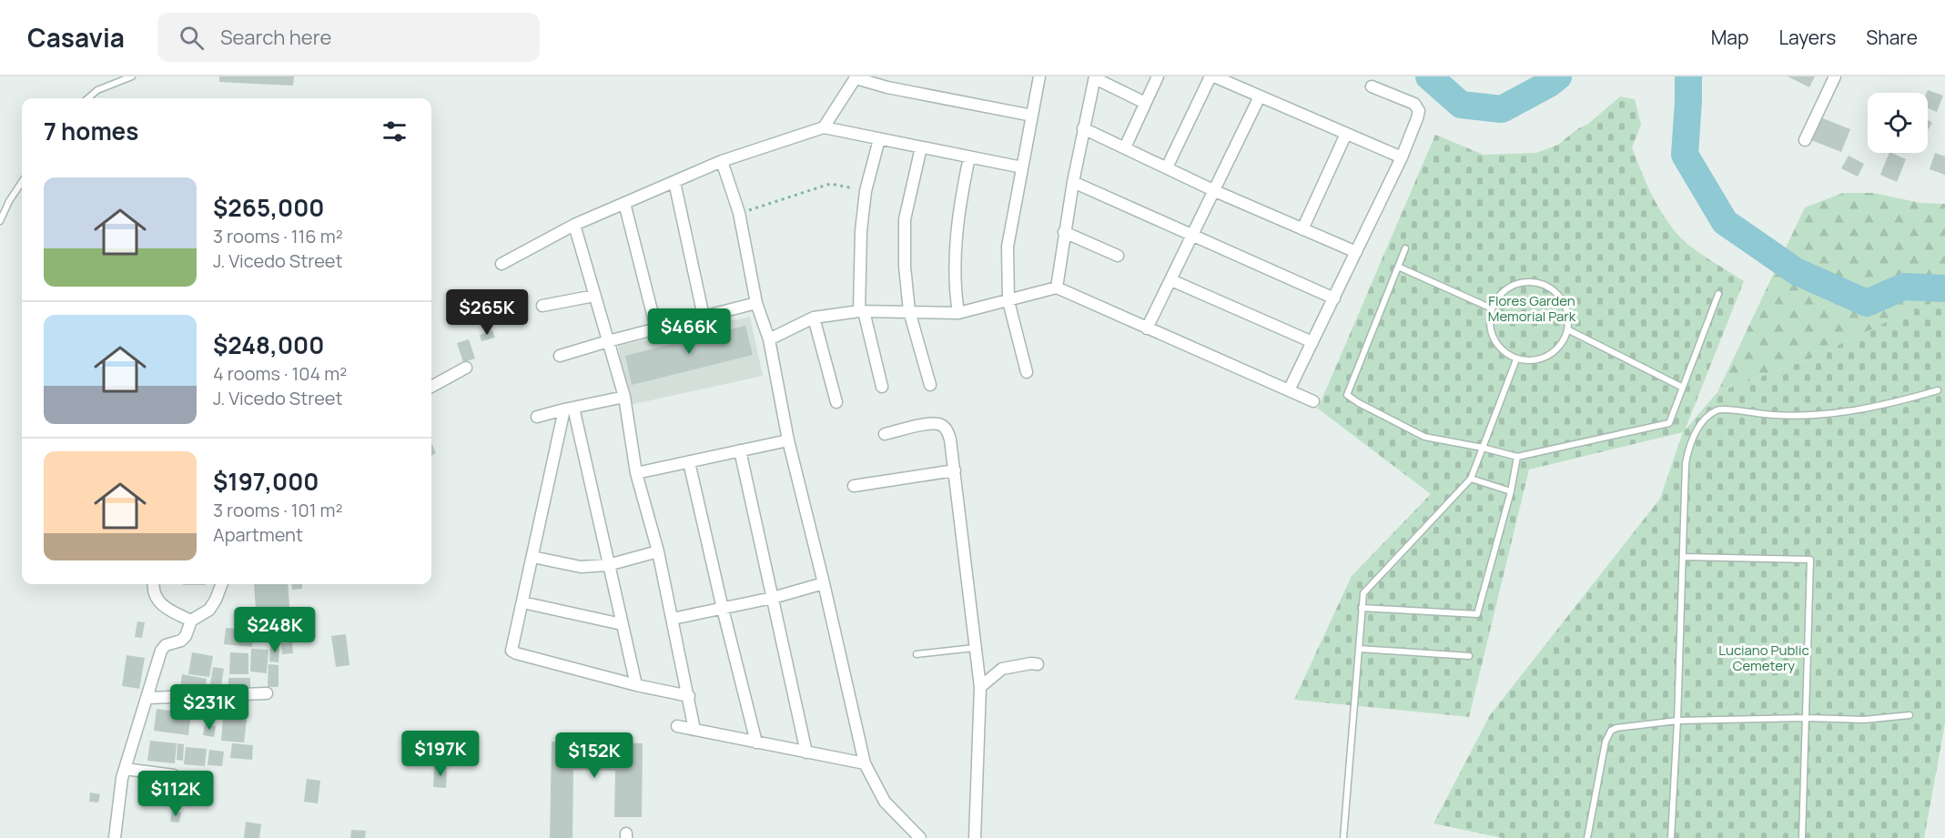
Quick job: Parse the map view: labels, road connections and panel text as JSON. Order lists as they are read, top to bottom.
{
  "parks": ["Flores Garden Memorial Park", "Luciano Public Cemetery"],
  "page": {
    "header": "Casavia",
    "search": "Search here",
    "nav": ["Map", "Layers", "Share"],
    "heading": "7 homes",
    "list": [
      {
        "name": "$265,000",
        "note": "3 rooms · 116 m² · J. Vicedo Street"
      },
      {
        "name": "$248,000",
        "note": "4 rooms · 104 m² · J. Vicedo Street"
      },
      {
        "name": "$197,000",
        "note": "3 rooms · 101 m² · Apartment"
      }
    ],
    "price": [
      "$265K",
      "$466K",
      "$248K",
      "$231K",
      "$197K",
      "$152K",
      "$112K"
    ]
  }
}
